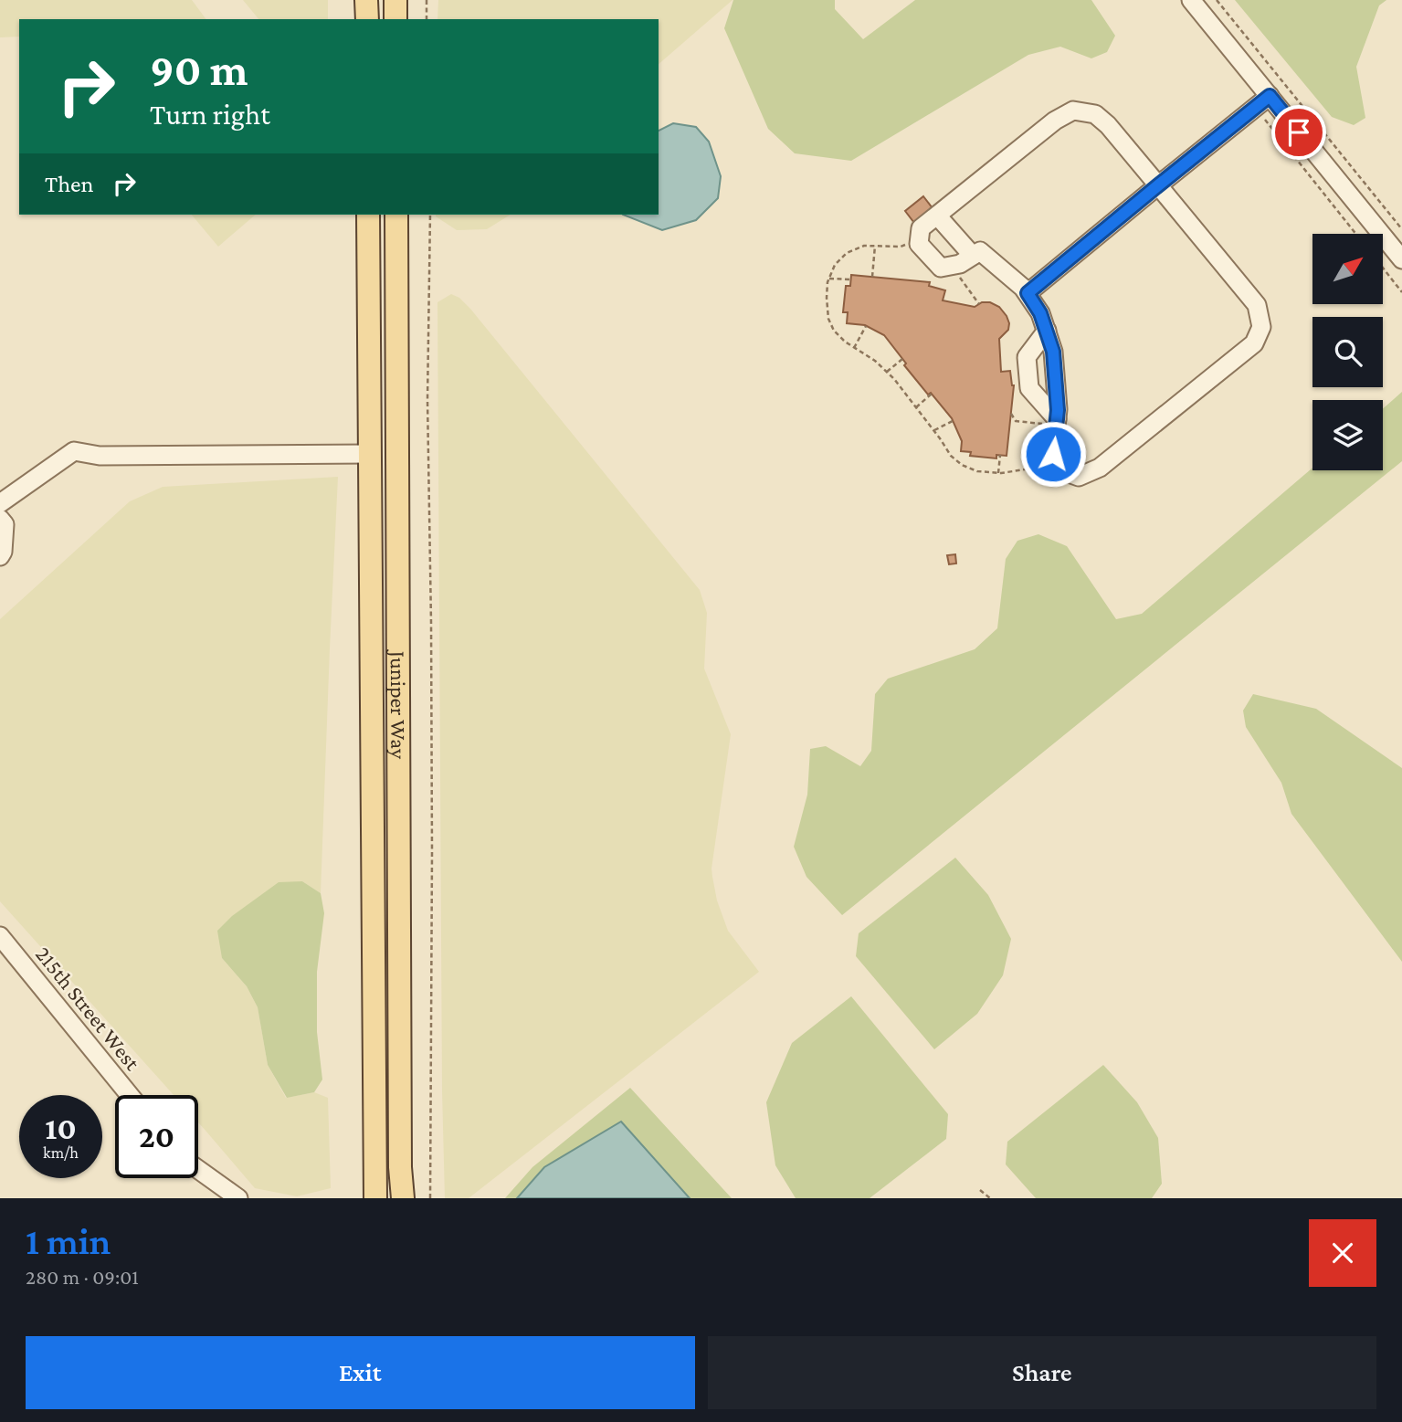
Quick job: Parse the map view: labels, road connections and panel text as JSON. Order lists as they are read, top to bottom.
{
  "streets": {
    "main road": ["Juniper Way"],
    "street": ["215th Street West"]
  },
  "north": "top right",
  "page": {
    "turn": ["90 m", "Turn right"],
    "then": "Then",
    "speed": "10 km/h",
    "limit": "20",
    "heading": ["1 min", "280 m · 09:01"],
    "buttons": ["Exit", "Share"]
  }
}
